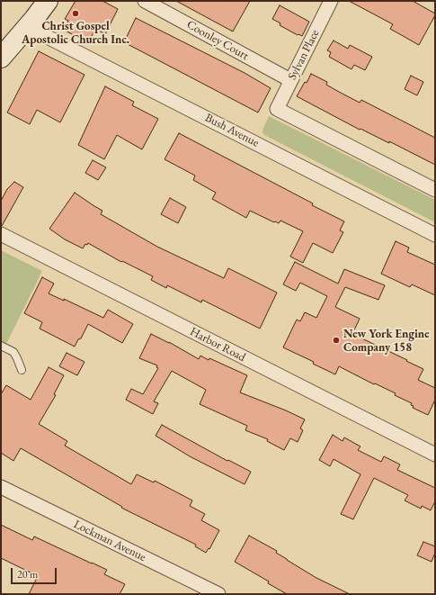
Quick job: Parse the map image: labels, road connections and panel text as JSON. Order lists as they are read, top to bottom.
{
  "streets": {
    "street": [
      "Coonley Court",
      "Sylvan Place",
      "Bush Avenue",
      "Harbor Road",
      "Lockman Avenue"
    ]
  },
  "crossings": [
    ["Coonley Court", "Sylvan Place"]
  ],
  "places": ["Christ Gospel Apostolic Church Inc.", "New York Engine Company 158"],
  "scale_bar": "20 m"
}
